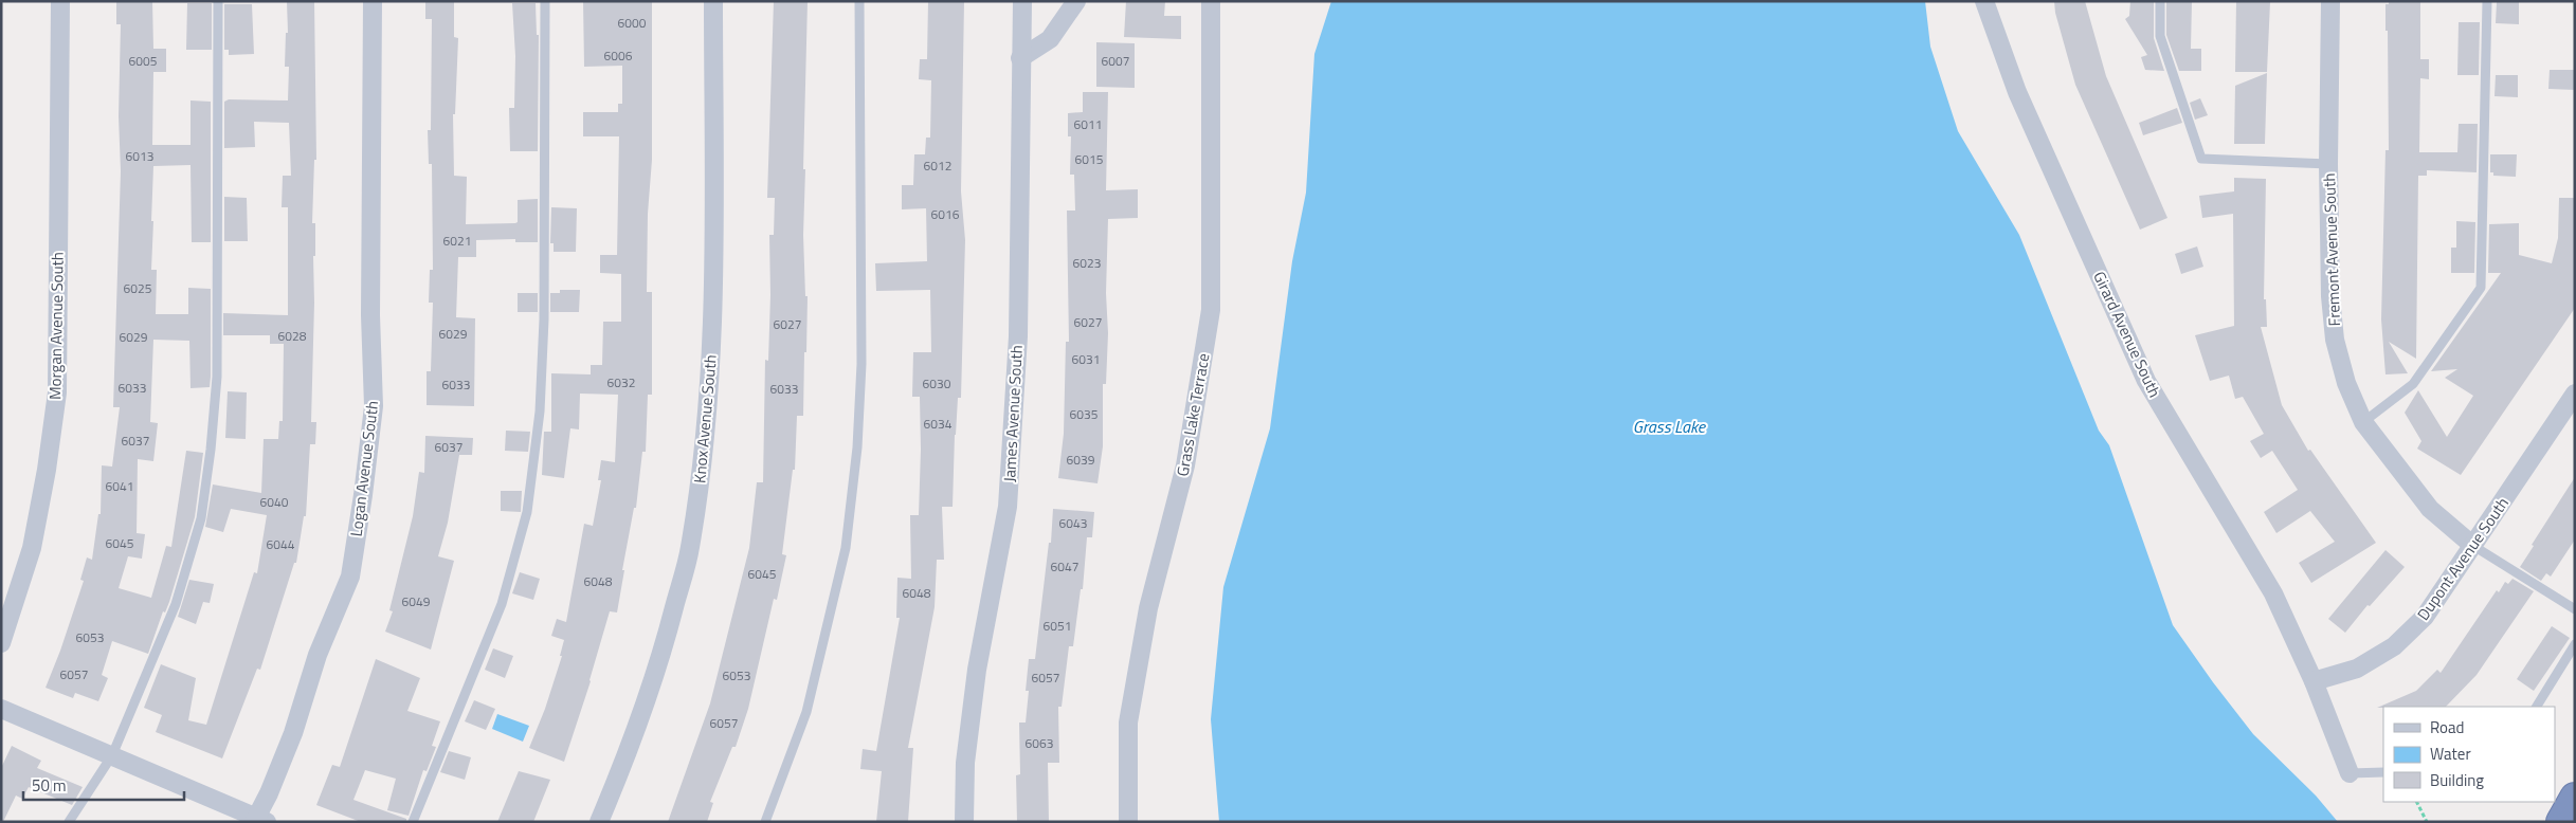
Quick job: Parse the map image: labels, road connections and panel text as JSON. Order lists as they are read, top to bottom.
{
  "streets": {
    "street": [
      "Fremont Avenue South",
      "Morgan Avenue South",
      "Girard Avenue South",
      "James Avenue South",
      "Grass Lake Terrace",
      "Knox Avenue South",
      "Logan Avenue South",
      "Dupont Avenue South"
    ]
  },
  "crossings": [
    ["Fremont Avenue South", "Dupont Avenue South"],
    ["Girard Avenue South", "Dupont Avenue South"]
  ],
  "water": ["Grass Lake"],
  "house_numbers": [
    "6000",
    "6006",
    "6005",
    "6007",
    "6011",
    "6013",
    "6015",
    "6012",
    "6016",
    "6021",
    "6023",
    "6025",
    "6027",
    "6027",
    "6029",
    "6028",
    "6029",
    "6031",
    "6032",
    "6030",
    "6033",
    "6033",
    "6033",
    "6035",
    "6034",
    "6037",
    "6037",
    "6039",
    "6041",
    "6040",
    "6043",
    "6045",
    "6044",
    "6047",
    "6045",
    "6048",
    "6048",
    "6049",
    "6051",
    "6053",
    "6057",
    "6053",
    "6057",
    "6057",
    "6063"
  ],
  "legend": ["Road", "Water", "Building"],
  "scale_bar": "50 m"
}
